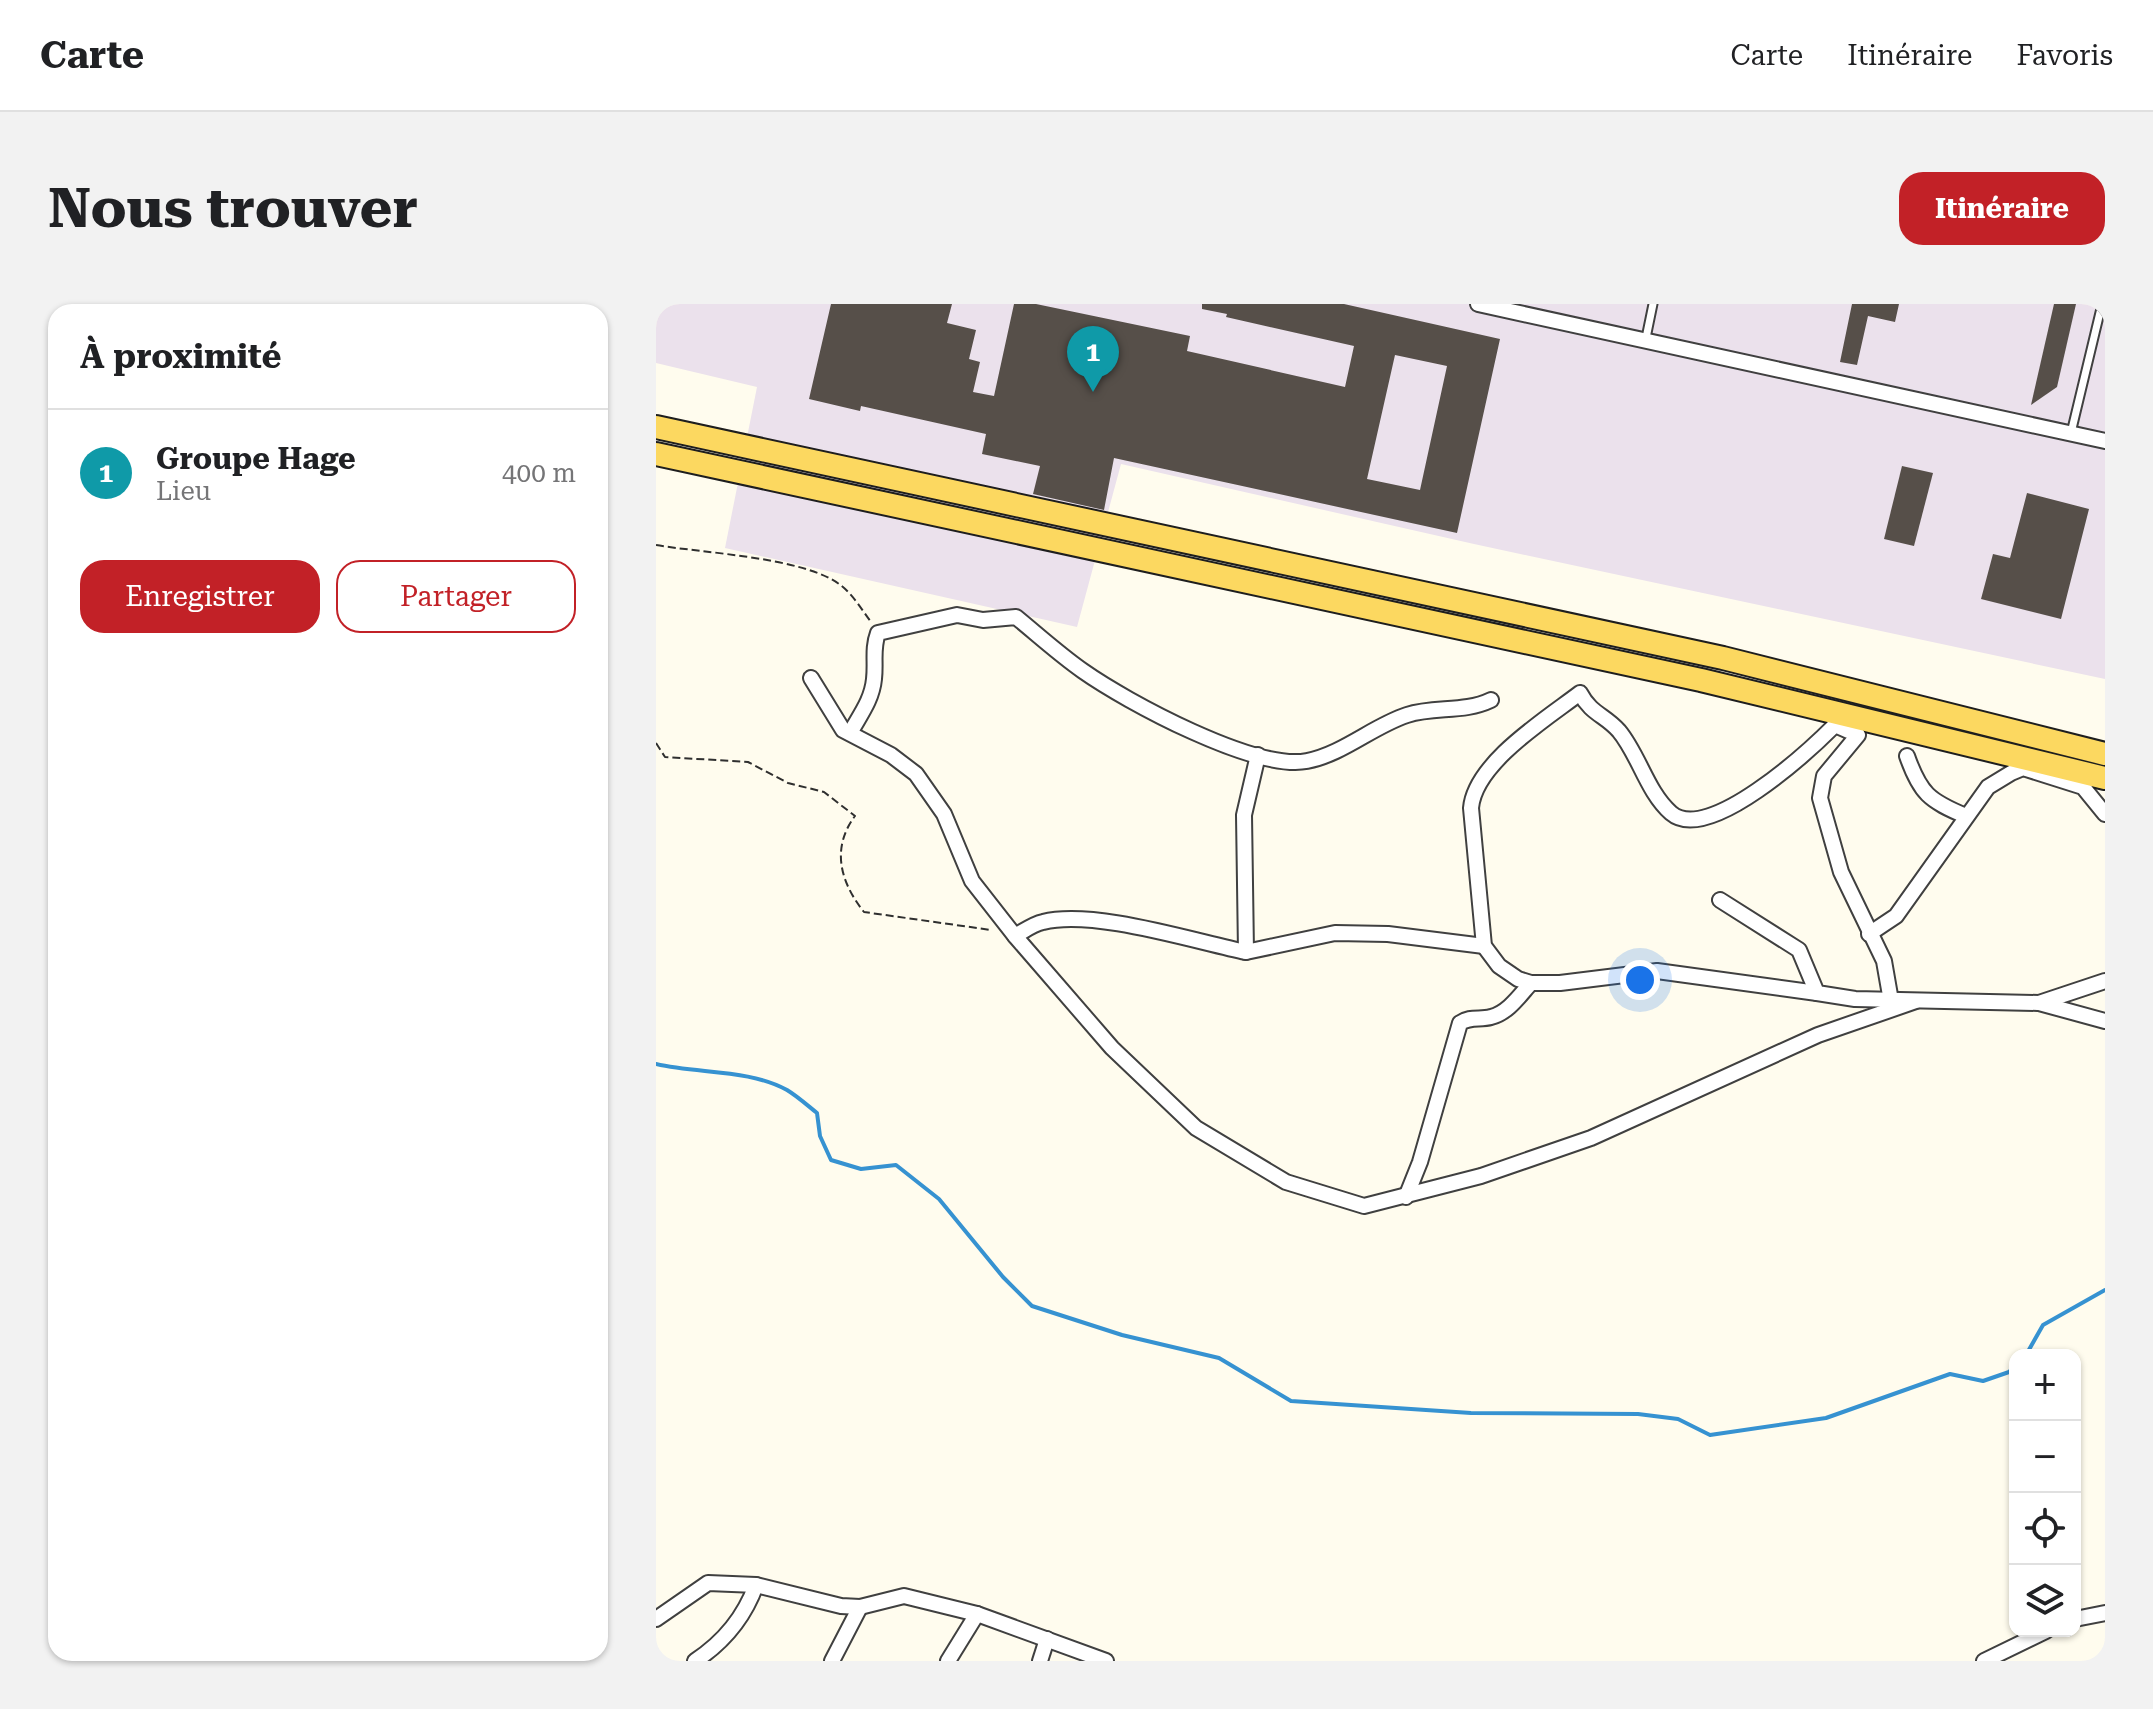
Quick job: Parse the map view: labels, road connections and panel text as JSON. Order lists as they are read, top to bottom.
{
  "page": {
    "header": "Carte",
    "nav": ["Carte", "Itinéraire", "Favoris"],
    "buttons": [
      "Itinéraire",
      ["Enregistrer", "Partager"]
    ],
    "title": "Nous trouver",
    "heading": "À proximité",
    "pins": "1",
    "list": [
      {
        "mark": "1",
        "name": "Groupe Hage",
        "note": "Lieu",
        "value": "400 m"
      }
    ],
    "map_buttons": ["+", "−"]
  }
}
